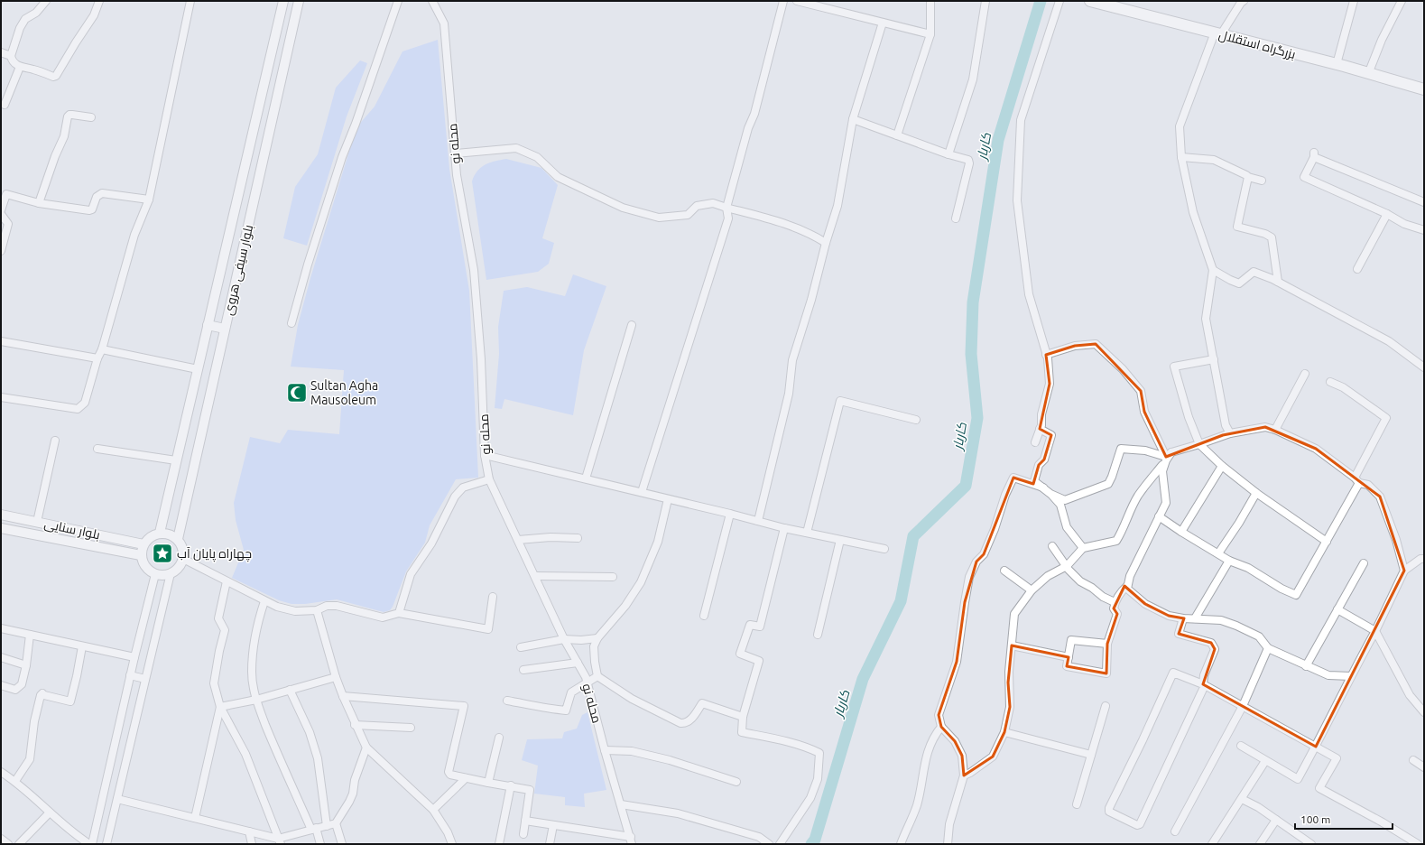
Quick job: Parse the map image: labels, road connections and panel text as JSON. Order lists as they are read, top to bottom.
{
  "streets": {
    "highway": ["بزرگراه استقلال"],
    "main road": ["بلوار سیفی هروی", "بلوار سنایی"],
    "street": ["محله نو"]
  },
  "crossings": [
    ["بلوار سیفی هروی", "بلوار سنایی"]
  ],
  "water": ["کاربار"],
  "places": {
    "mosque": ["Sultan Agha Mausoleum"],
    "place": ["چهاراه پایان آب"]
  },
  "scale_bar": "100 m"
}
